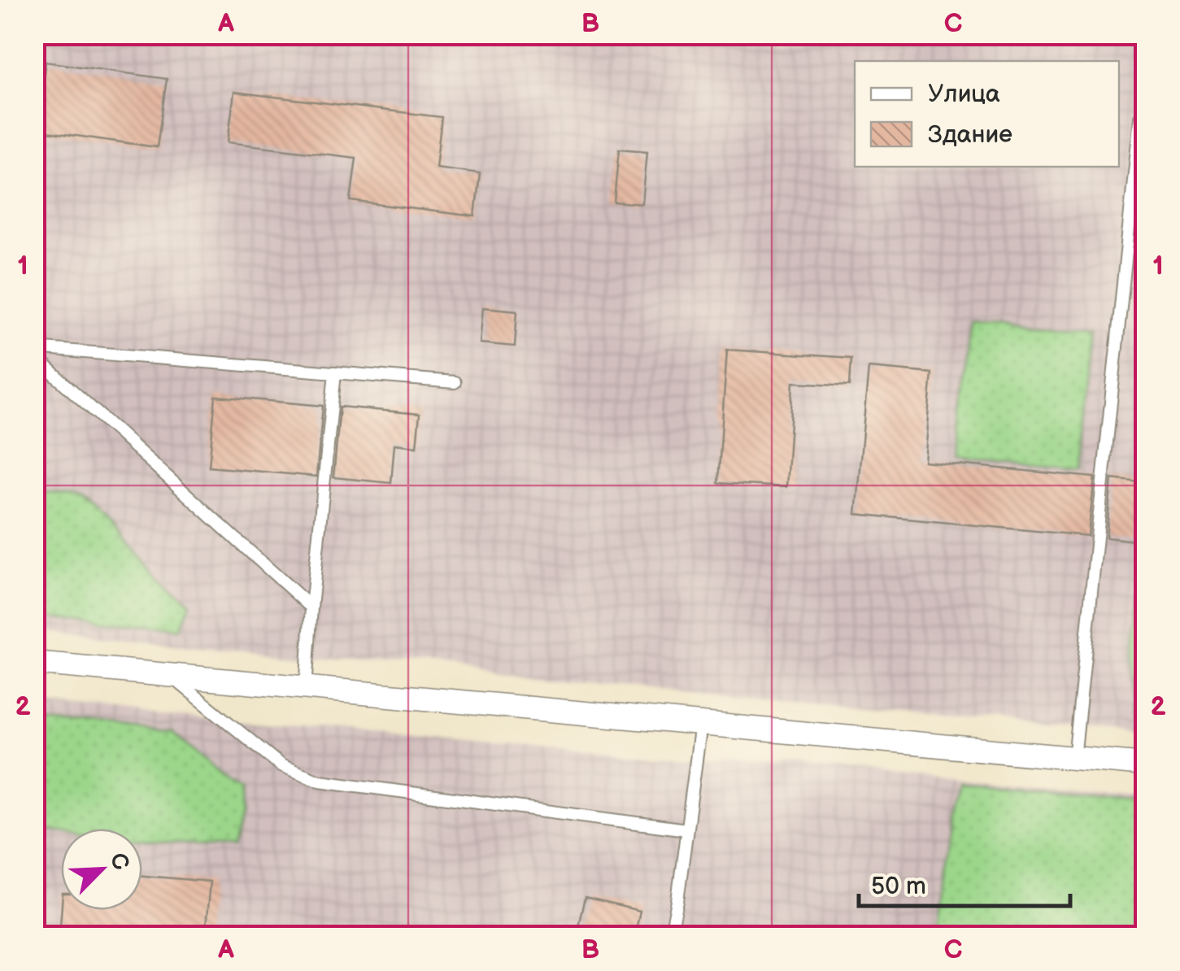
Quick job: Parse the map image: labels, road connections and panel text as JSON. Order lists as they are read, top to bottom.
{
  "legend": ["Улица", "Здание"],
  "scale_bar": "50 m",
  "north": "top right",
  "grid": {
    "columns": ["A", "B", "C"],
    "rows": ["1", "2"]
  }
}
